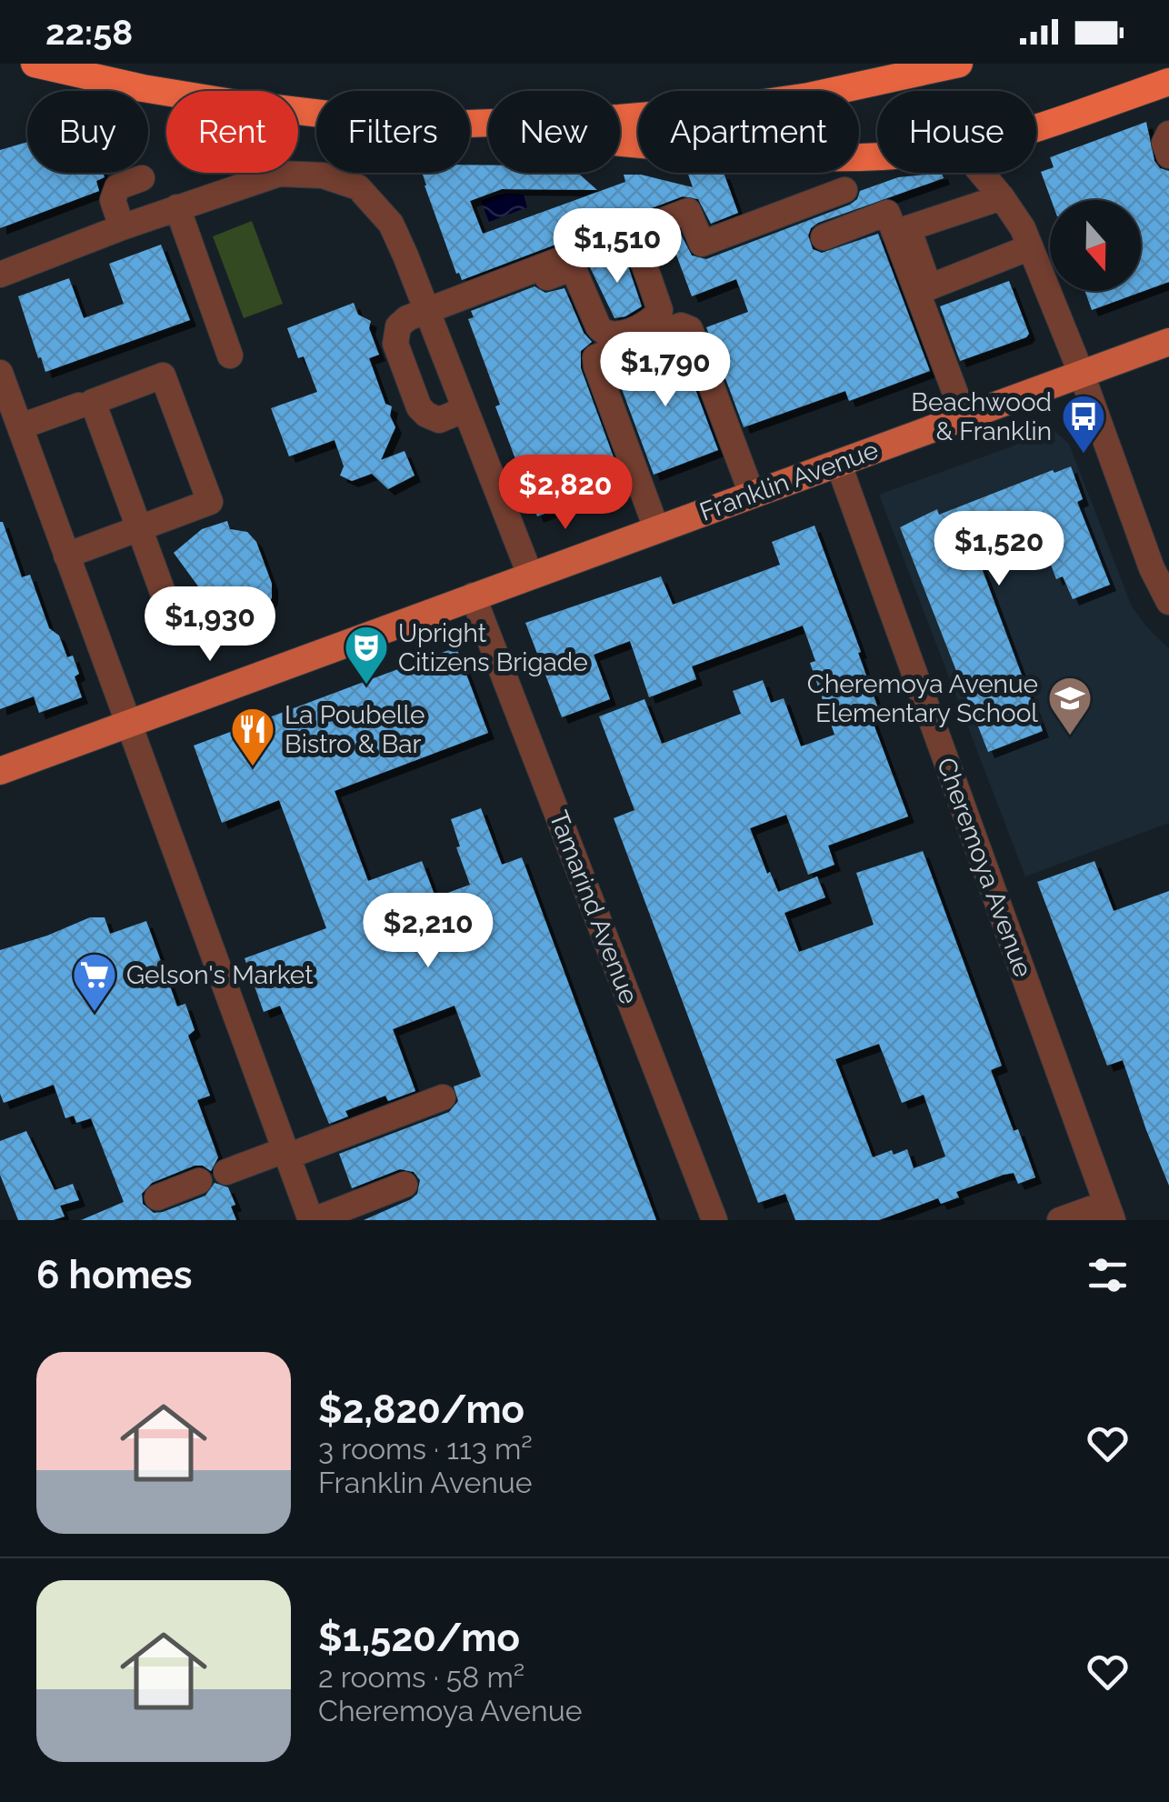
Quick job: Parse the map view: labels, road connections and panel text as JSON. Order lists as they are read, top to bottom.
{
  "streets": {
    "main road": ["Franklin Avenue"],
    "street": ["Cheremoya Avenue", "Tamarind Avenue"]
  },
  "crossings": [
    ["Franklin Avenue", "Cheremoya Avenue"],
    ["Franklin Avenue", "Tamarind Avenue"]
  ],
  "places": {
    "bus stop": ["Beachwood & Franklin"],
    "theatre": ["Upright Citizens Brigade"],
    "school or university": ["Cheremoya Avenue Elementary School"],
    "restaurant": ["La Poubelle Bistro & Bar"],
    "supermarket": ["Gelson's Market"]
  },
  "north": "bottom",
  "page": {
    "status": "22:58",
    "chip": [
      "Buy",
      "Rent",
      "Filters",
      "New",
      "Apartment",
      "House"
    ],
    "price": [
      "$1,510",
      "$1,790",
      "$2,820",
      "$1,520",
      "$1,930",
      "$2,210"
    ],
    "heading": "6 homes",
    "list": [
      {
        "name": "$2,820/mo",
        "note": "3 rooms · 113 m² · Franklin Avenue"
      },
      {
        "name": "$1,520/mo",
        "note": "2 rooms · 58 m² · Cheremoya Avenue"
      }
    ]
  }
}
